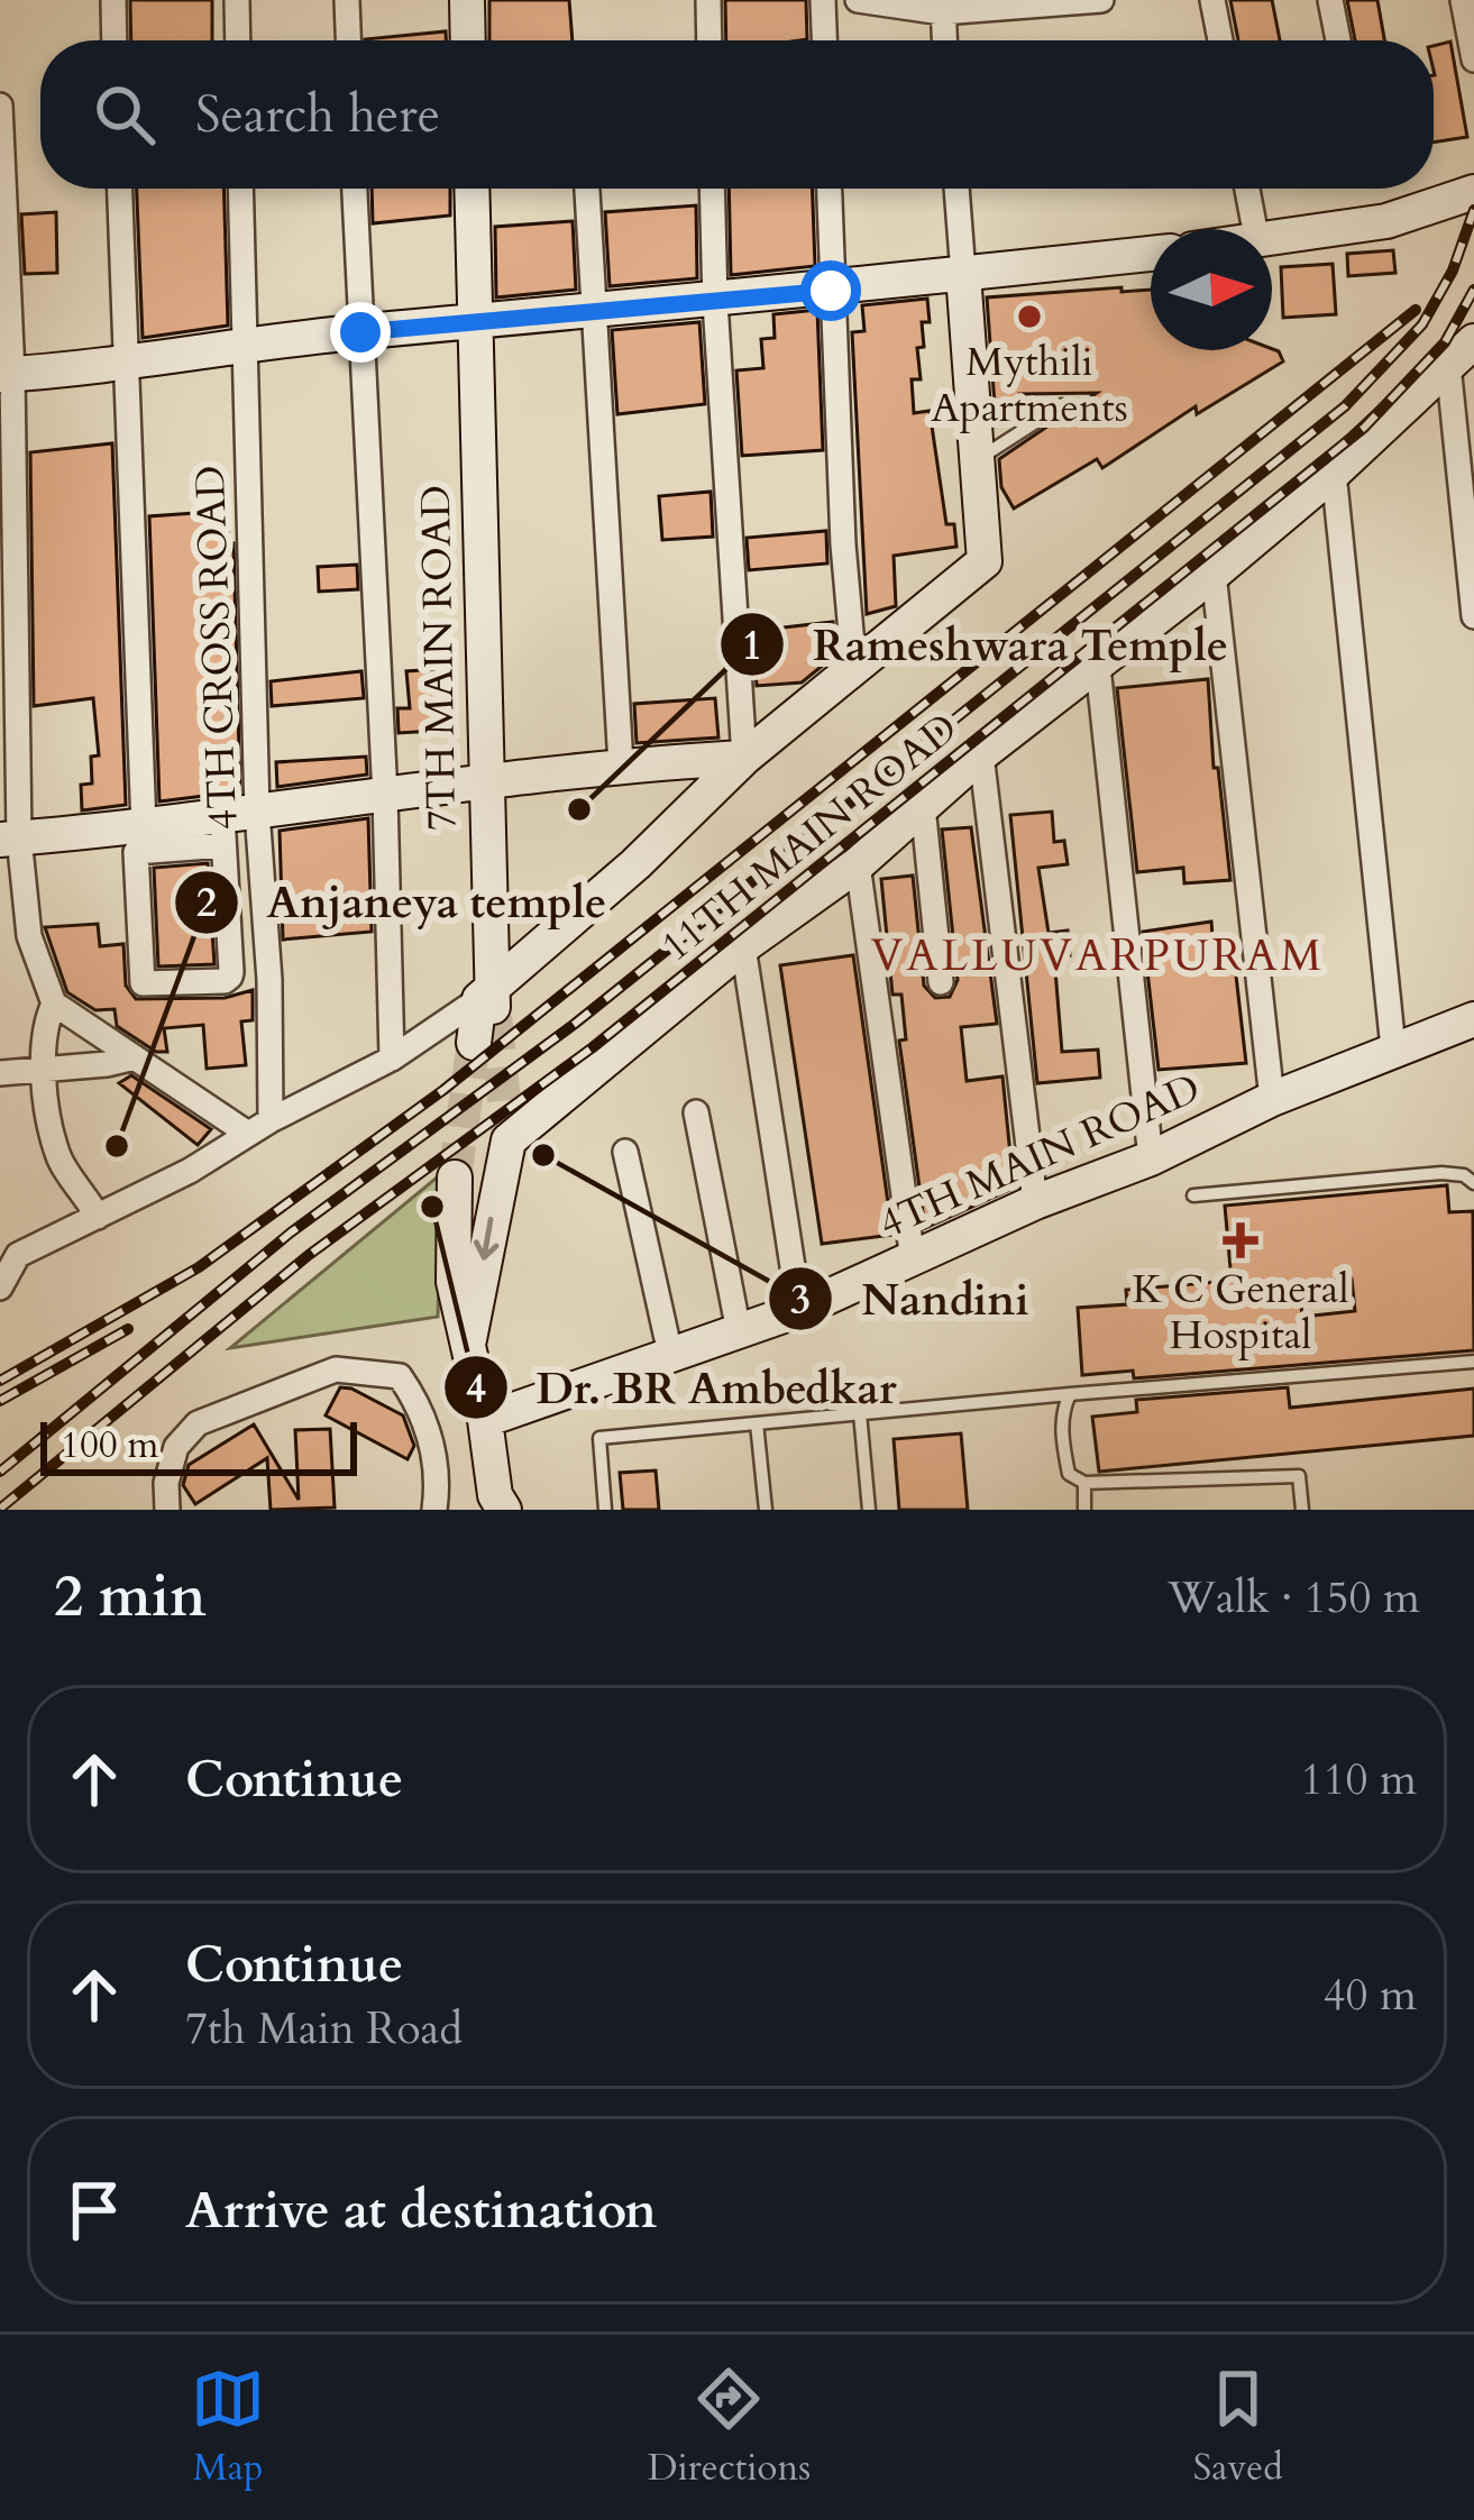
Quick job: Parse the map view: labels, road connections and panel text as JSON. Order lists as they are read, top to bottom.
{
  "streets": {
    "main road": ["7TH MAIN ROAD", "11TH MAIN ROAD", "4TH MAIN ROAD"],
    "street": ["4TH CROSS ROAD"]
  },
  "districts": ["VALLUVARPURAM"],
  "places": {
    "other": [
      "Mythili Apartments",
      "Rameshwara Temple",
      "Anjaneya temple",
      "Nandini",
      "Dr. BR Ambedkar"
    ],
    "health": ["K C General Hospital"]
  },
  "scale_bar": "100 m",
  "north": "right",
  "page": {
    "search": "Search here",
    "scale": "100 m",
    "heading": ["2 min", "Walk · 150 m"],
    "list": [
      ["Continue", "110 m"],
      ["Continue", "7th Main Road", "40 m"],
      "Arrive at destination"
    ],
    "nav": ["Map", "Directions", "Saved"]
  }
}
